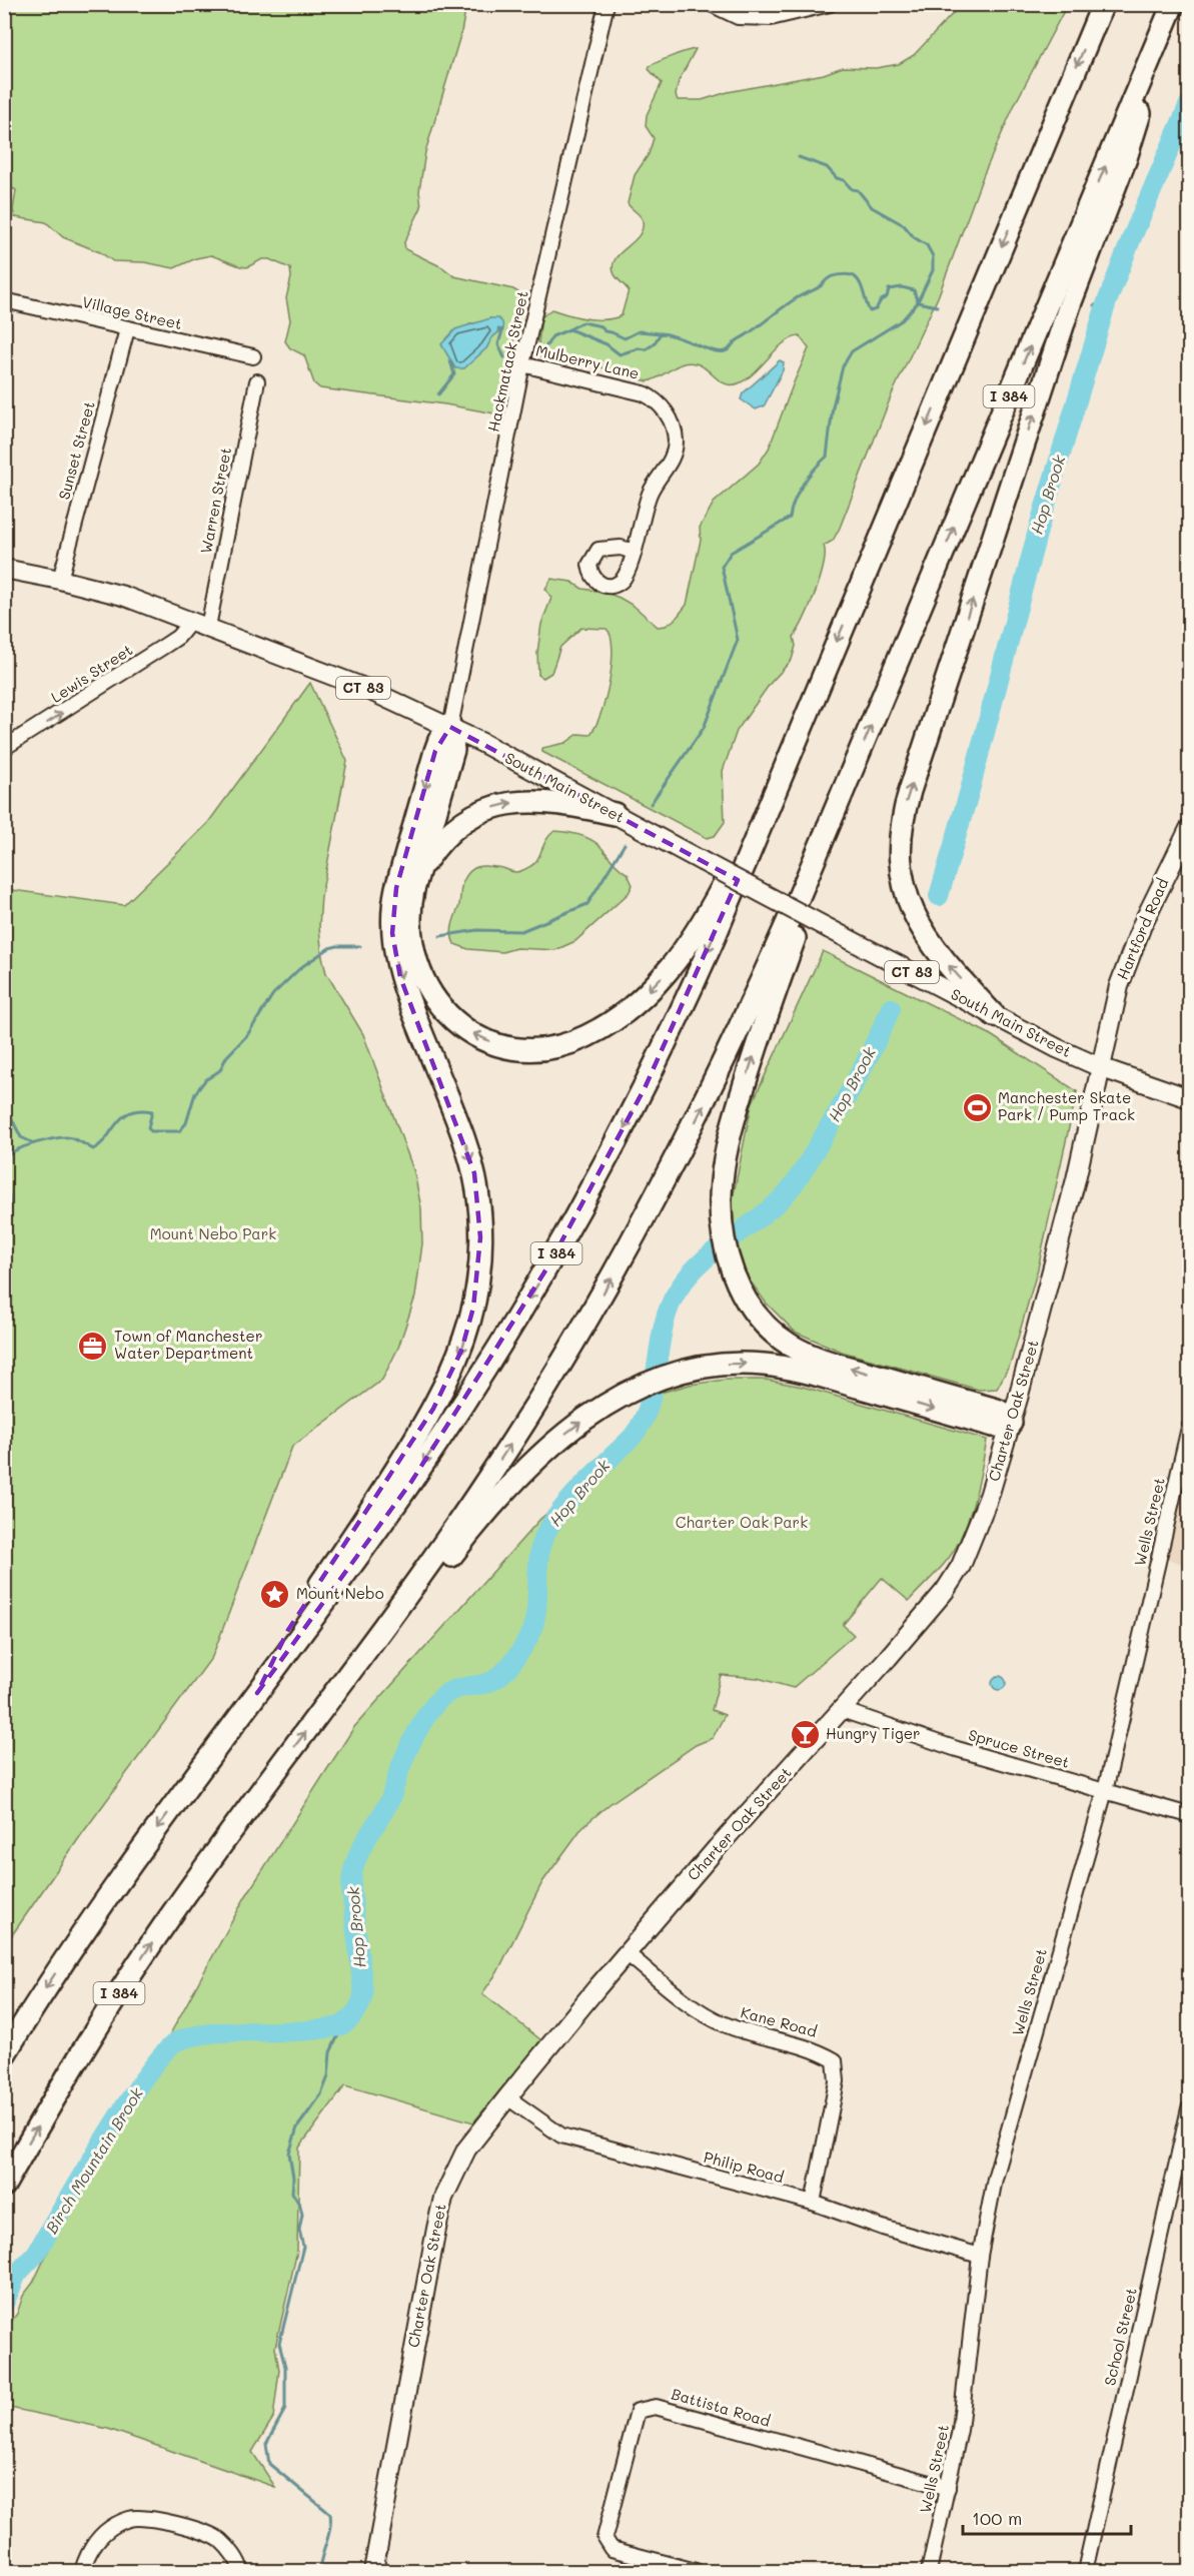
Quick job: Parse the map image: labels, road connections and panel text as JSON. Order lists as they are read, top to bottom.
{
  "streets": {
    "highway": ["I 384"],
    "main road": [
      "CT 83",
      "South Main Street",
      "Hartford Road",
      "Charter Oak Street"
    ],
    "street": [
      "Village Street",
      "Hackmatack Street",
      "Mulberry Lane",
      "Sunset Street",
      "Warren Street",
      "Lewis Street",
      "Wells Street",
      "Spruce Street",
      "Kane Road",
      "Philip Road",
      "School Street",
      "Battista Road"
    ]
  },
  "crossings": [
    ["Village Street", "Sunset Street"],
    ["Hackmatack Street", "Mulberry Lane"],
    ["Hackmatack Street", "South Main Street"],
    ["Sunset Street", "South Main Street"],
    ["Warren Street", "South Main Street"],
    ["Lewis Street", "South Main Street"],
    ["CT 83", "South Main Street"],
    ["CT 83", "Hartford Road"],
    ["CT 83", "Charter Oak Street"],
    ["South Main Street", "Hartford Road"],
    ["South Main Street", "Charter Oak Street"],
    ["Hartford Road", "Charter Oak Street"],
    ["Charter Oak Street", "Spruce Street"],
    ["Charter Oak Street", "Kane Road"],
    ["Charter Oak Street", "Philip Road"],
    ["Wells Street", "Spruce Street"],
    ["Wells Street", "Philip Road"],
    ["Wells Street", "Battista Road"],
    ["Kane Road", "Philip Road"]
  ],
  "one_way": ["Lewis Street"],
  "water": ["Hop Brook", "Birch Mountain Brook"],
  "parks": ["Mount Nebo Park", "Charter Oak Park"],
  "places": {
    "sports": ["Manchester Skate Park / Pump Track"],
    "office": ["Town of Manchester Water Department"],
    "place": ["Mount Nebo"],
    "bar": ["Hungry Tiger"]
  },
  "scale_bar": "100 m"
}
